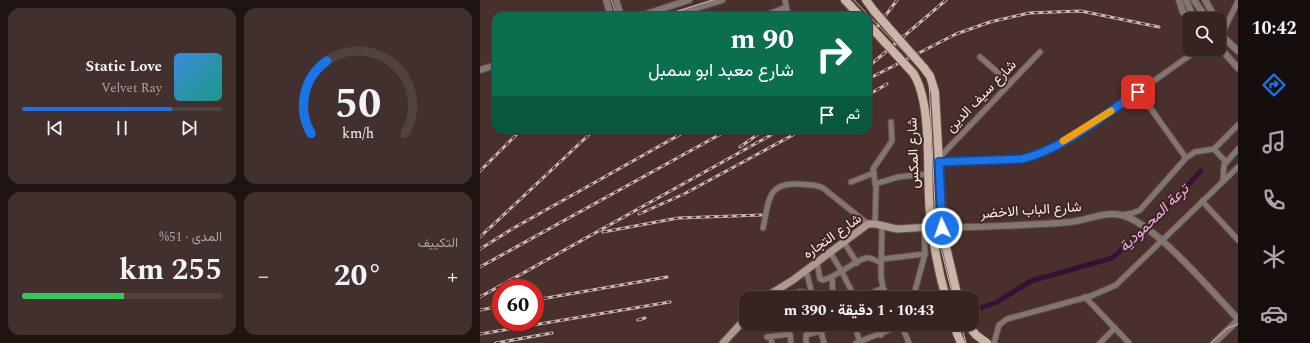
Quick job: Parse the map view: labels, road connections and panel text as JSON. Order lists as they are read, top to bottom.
{
  "streets": {
    "main road": ["شارع المكس", "شارع التجاره"],
    "street": ["شارع سيف الدين", "شارع الباب الاخضر"]
  },
  "crossings": [
    ["شارع سيف الدين", "شارع المكس"],
    ["شارع المكس", "شارع الباب الاخضر"],
    ["شارع المكس", "شارع التجاره"]
  ],
  "water": ["ترعة المحمودية"],
  "page": {
    "tabs": "10:42",
    "turn": ["90 m", "شارع معبد ابو سمبل"],
    "song": ["Static Love", "Velvet Ray"],
    "then": "ثم",
    "tile": [
      "التكييف",
      ["المدى · 51%", "255 km"]
    ],
    "heat": ["−", "20°", "+"],
    "limit": "60",
    "trip": "10:43 · 1 دقيقة · 390 m",
    "gauge": ["50", "km/h"]
  }
}
